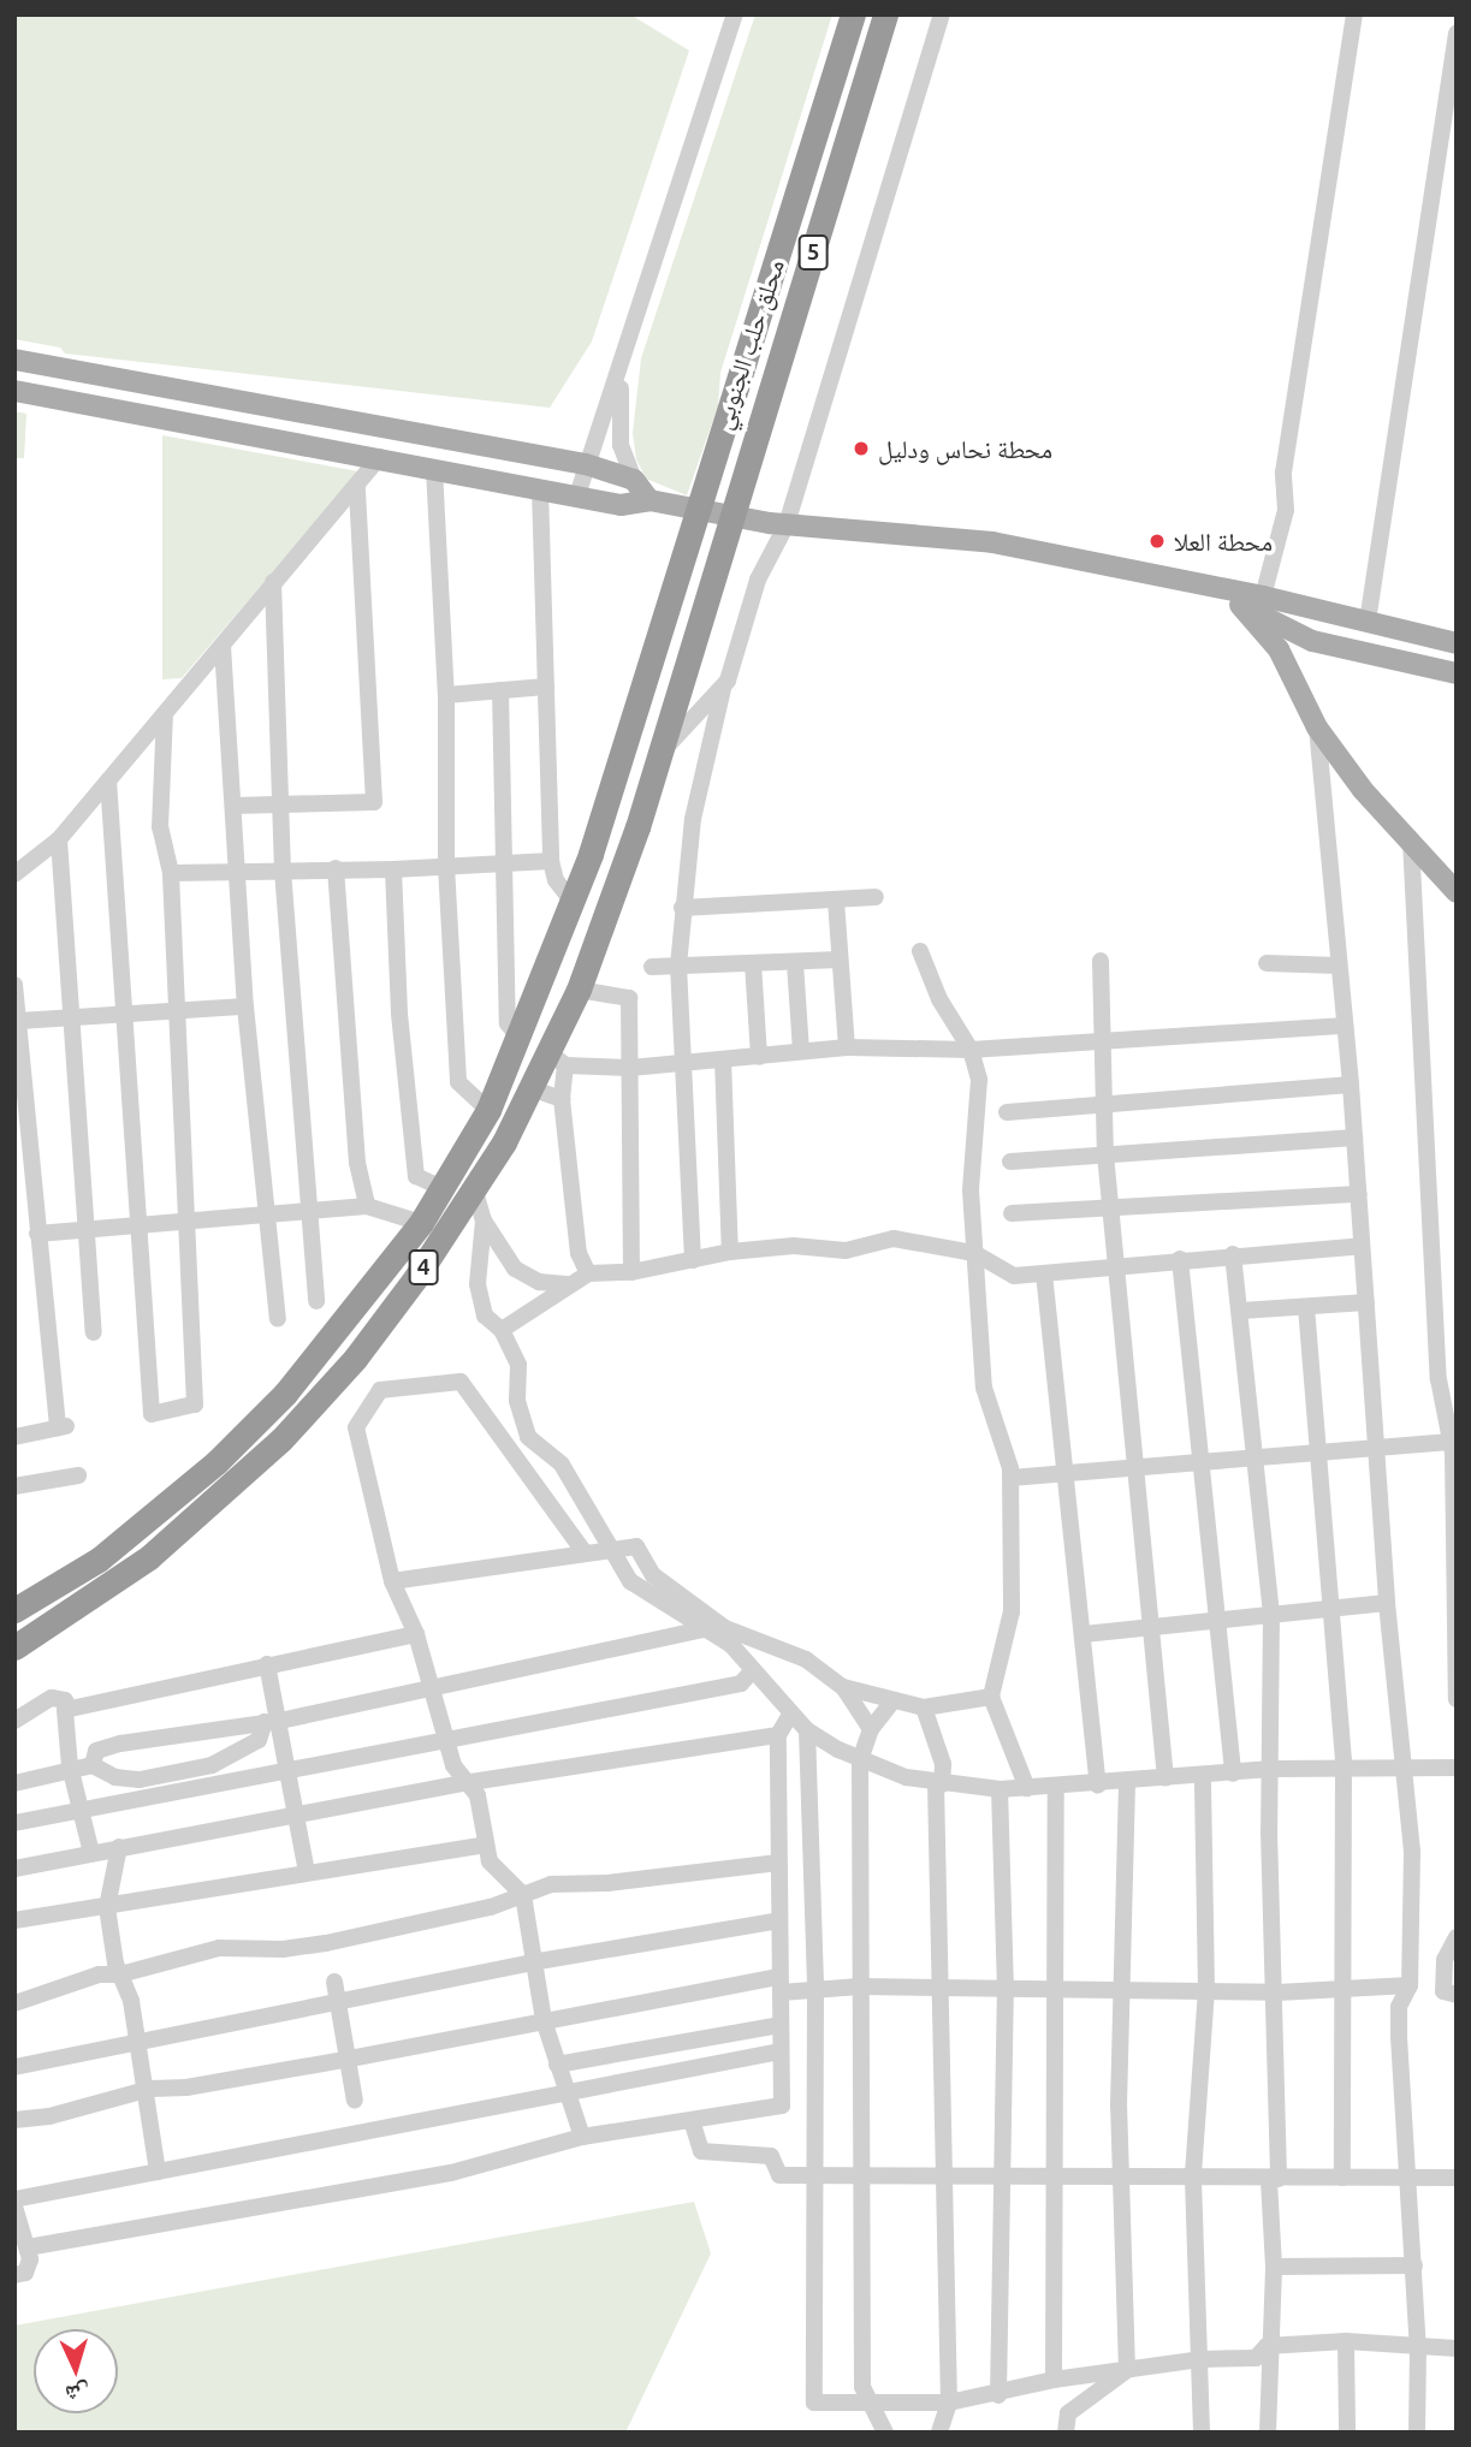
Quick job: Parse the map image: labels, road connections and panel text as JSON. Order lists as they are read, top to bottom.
{
  "streets": {
    "highway": ["5", "محلق حلب الجنوبي", "4"]
  },
  "crossings": [
    ["محلق حلب الجنوبي", "4"]
  ],
  "places": ["محطة نحاس ودليل", "محطة العلا"],
  "north": "bottom"
}
